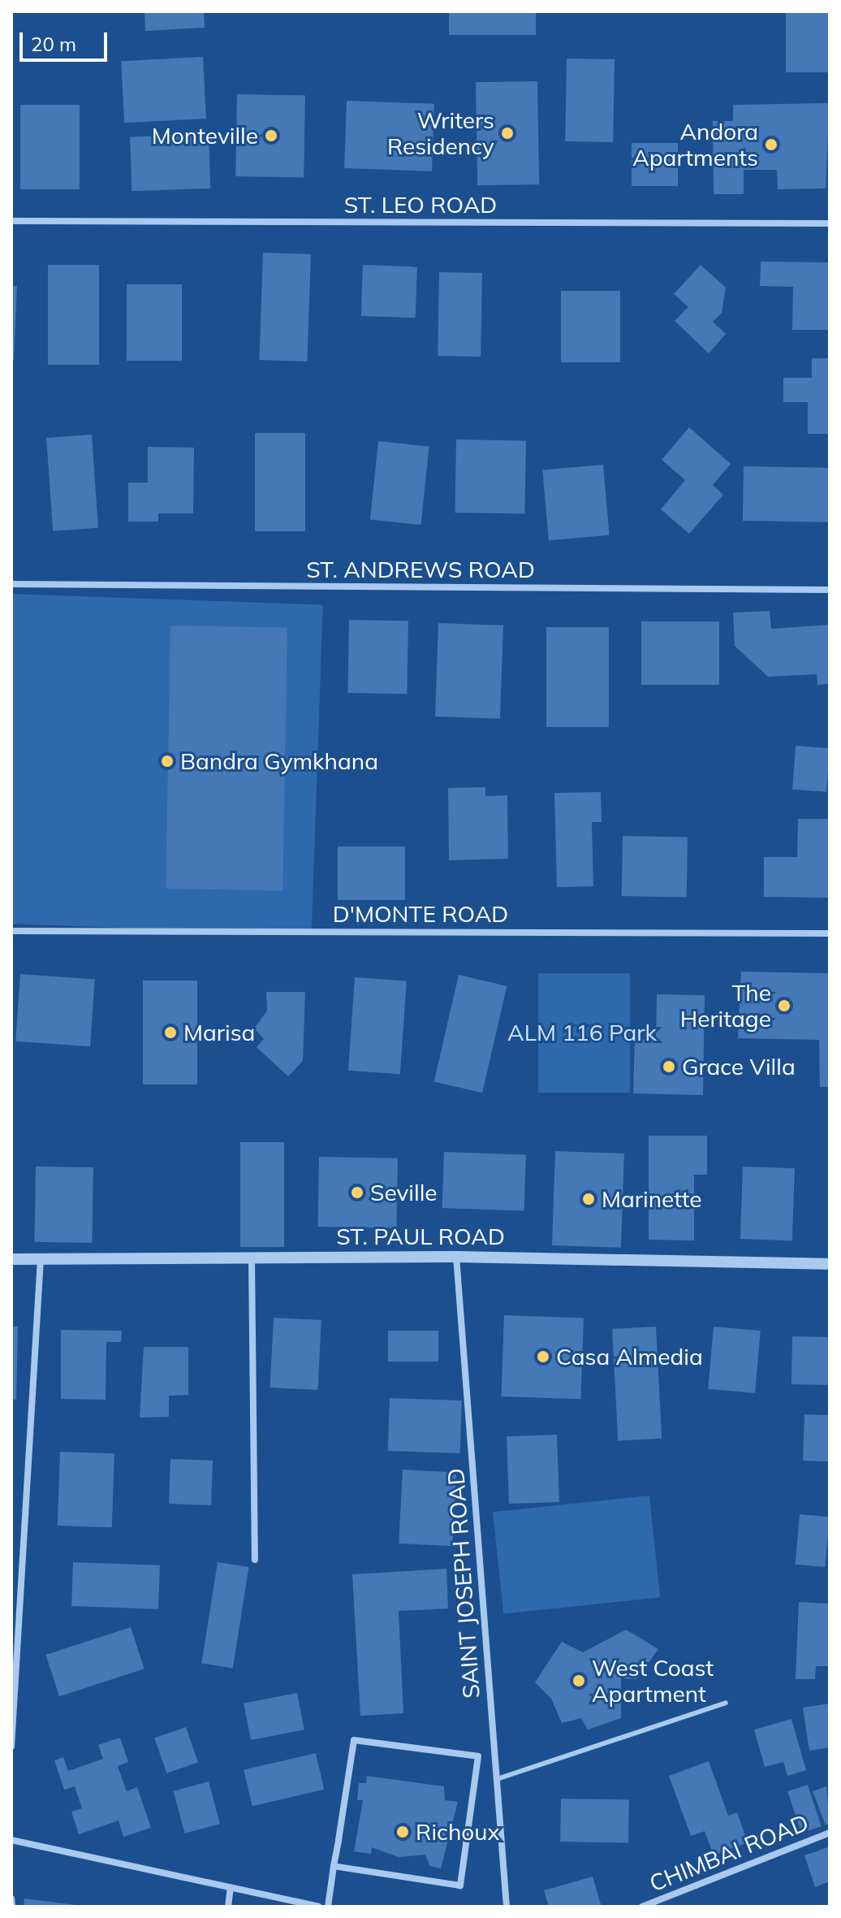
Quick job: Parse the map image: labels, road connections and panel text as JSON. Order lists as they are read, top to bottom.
{
  "streets": {
    "street": [
      "ST. LEO ROAD",
      "ST. ANDREWS ROAD",
      "D'MONTE ROAD",
      "ST. PAUL ROAD",
      "SAINT JOSEPH ROAD",
      "CHIMBAI ROAD"
    ]
  },
  "crossings": [
    ["ST. PAUL ROAD", "SAINT JOSEPH ROAD"]
  ],
  "parks": ["ALM 116 Park"],
  "places": [
    "Writers Residency",
    "Monteville",
    "Andora Apartments",
    "Bandra Gymkhana",
    "The Heritage",
    "Marisa",
    "Grace Villa",
    "Seville",
    "Marinette",
    "Casa Almedia",
    "West Coast Apartment",
    "Richoux"
  ],
  "scale_bar": "20 m"
}
